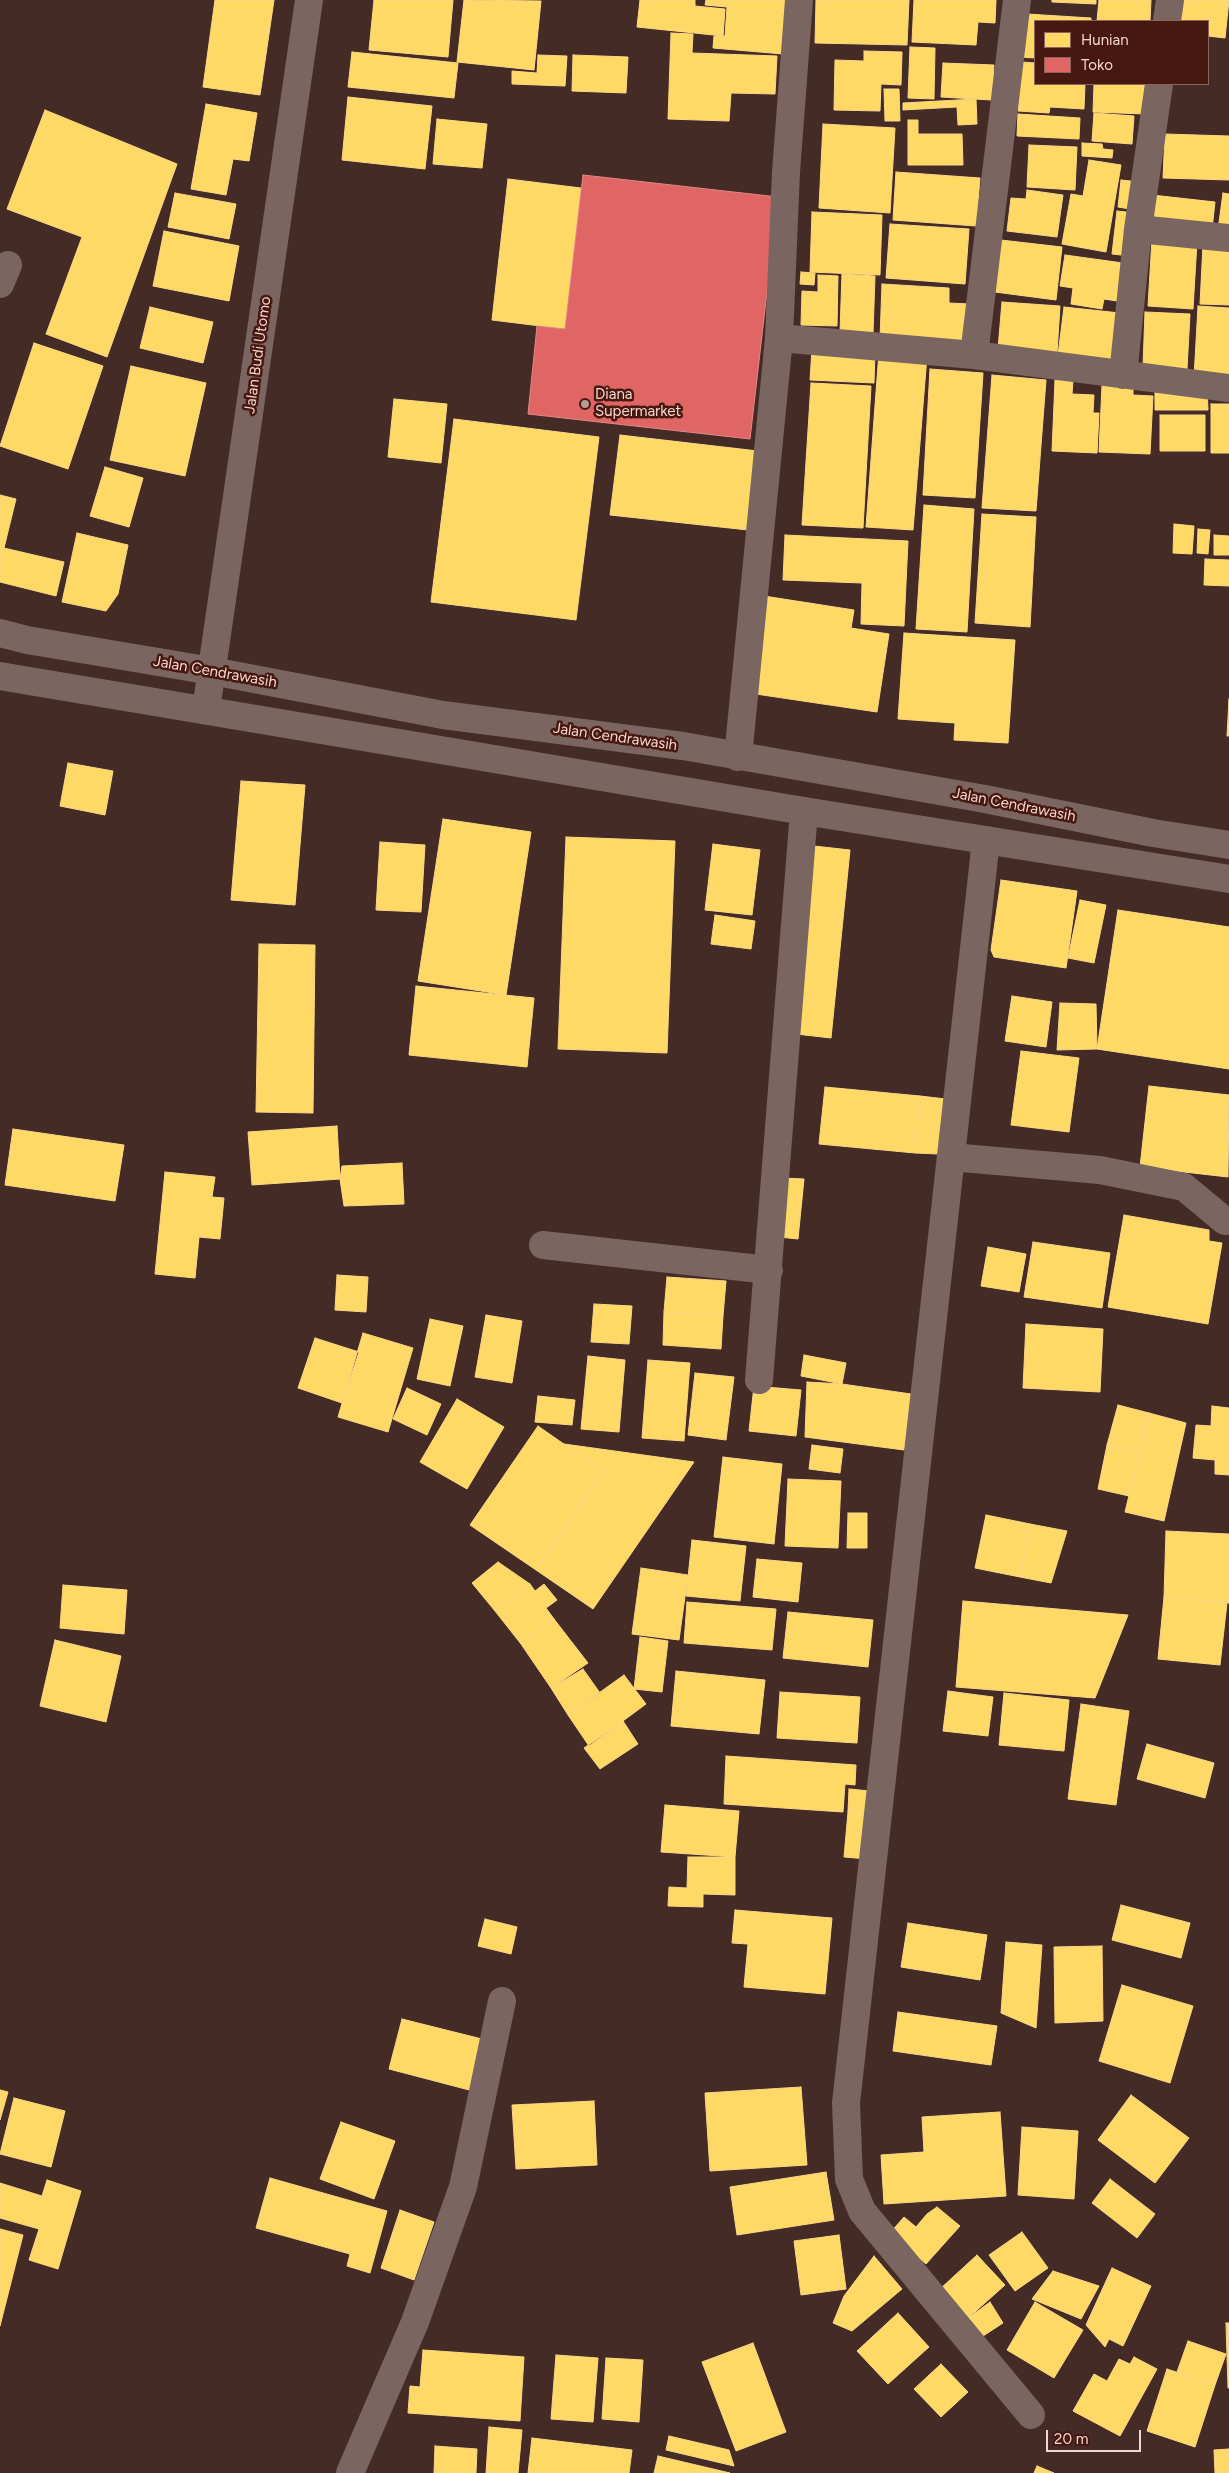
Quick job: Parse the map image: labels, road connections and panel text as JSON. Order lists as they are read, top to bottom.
{
  "streets": {
    "street": ["Jalan Budi Utomo", "Jalan Cendrawasih"]
  },
  "crossings": [
    ["Jalan Budi Utomo", "Jalan Cendrawasih"]
  ],
  "places": ["Diana Supermarket"],
  "legend": ["Hunian", "Toko"],
  "scale_bar": "20 m"
}
